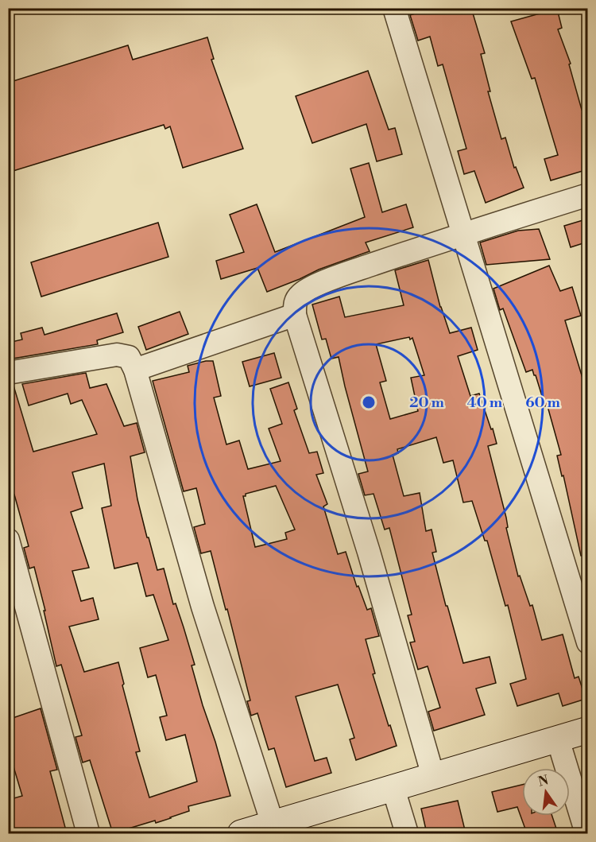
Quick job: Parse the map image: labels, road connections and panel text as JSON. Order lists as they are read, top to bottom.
{
  "north": "top",
  "rings": ["20 m", "40 m", "60 m"]
}
